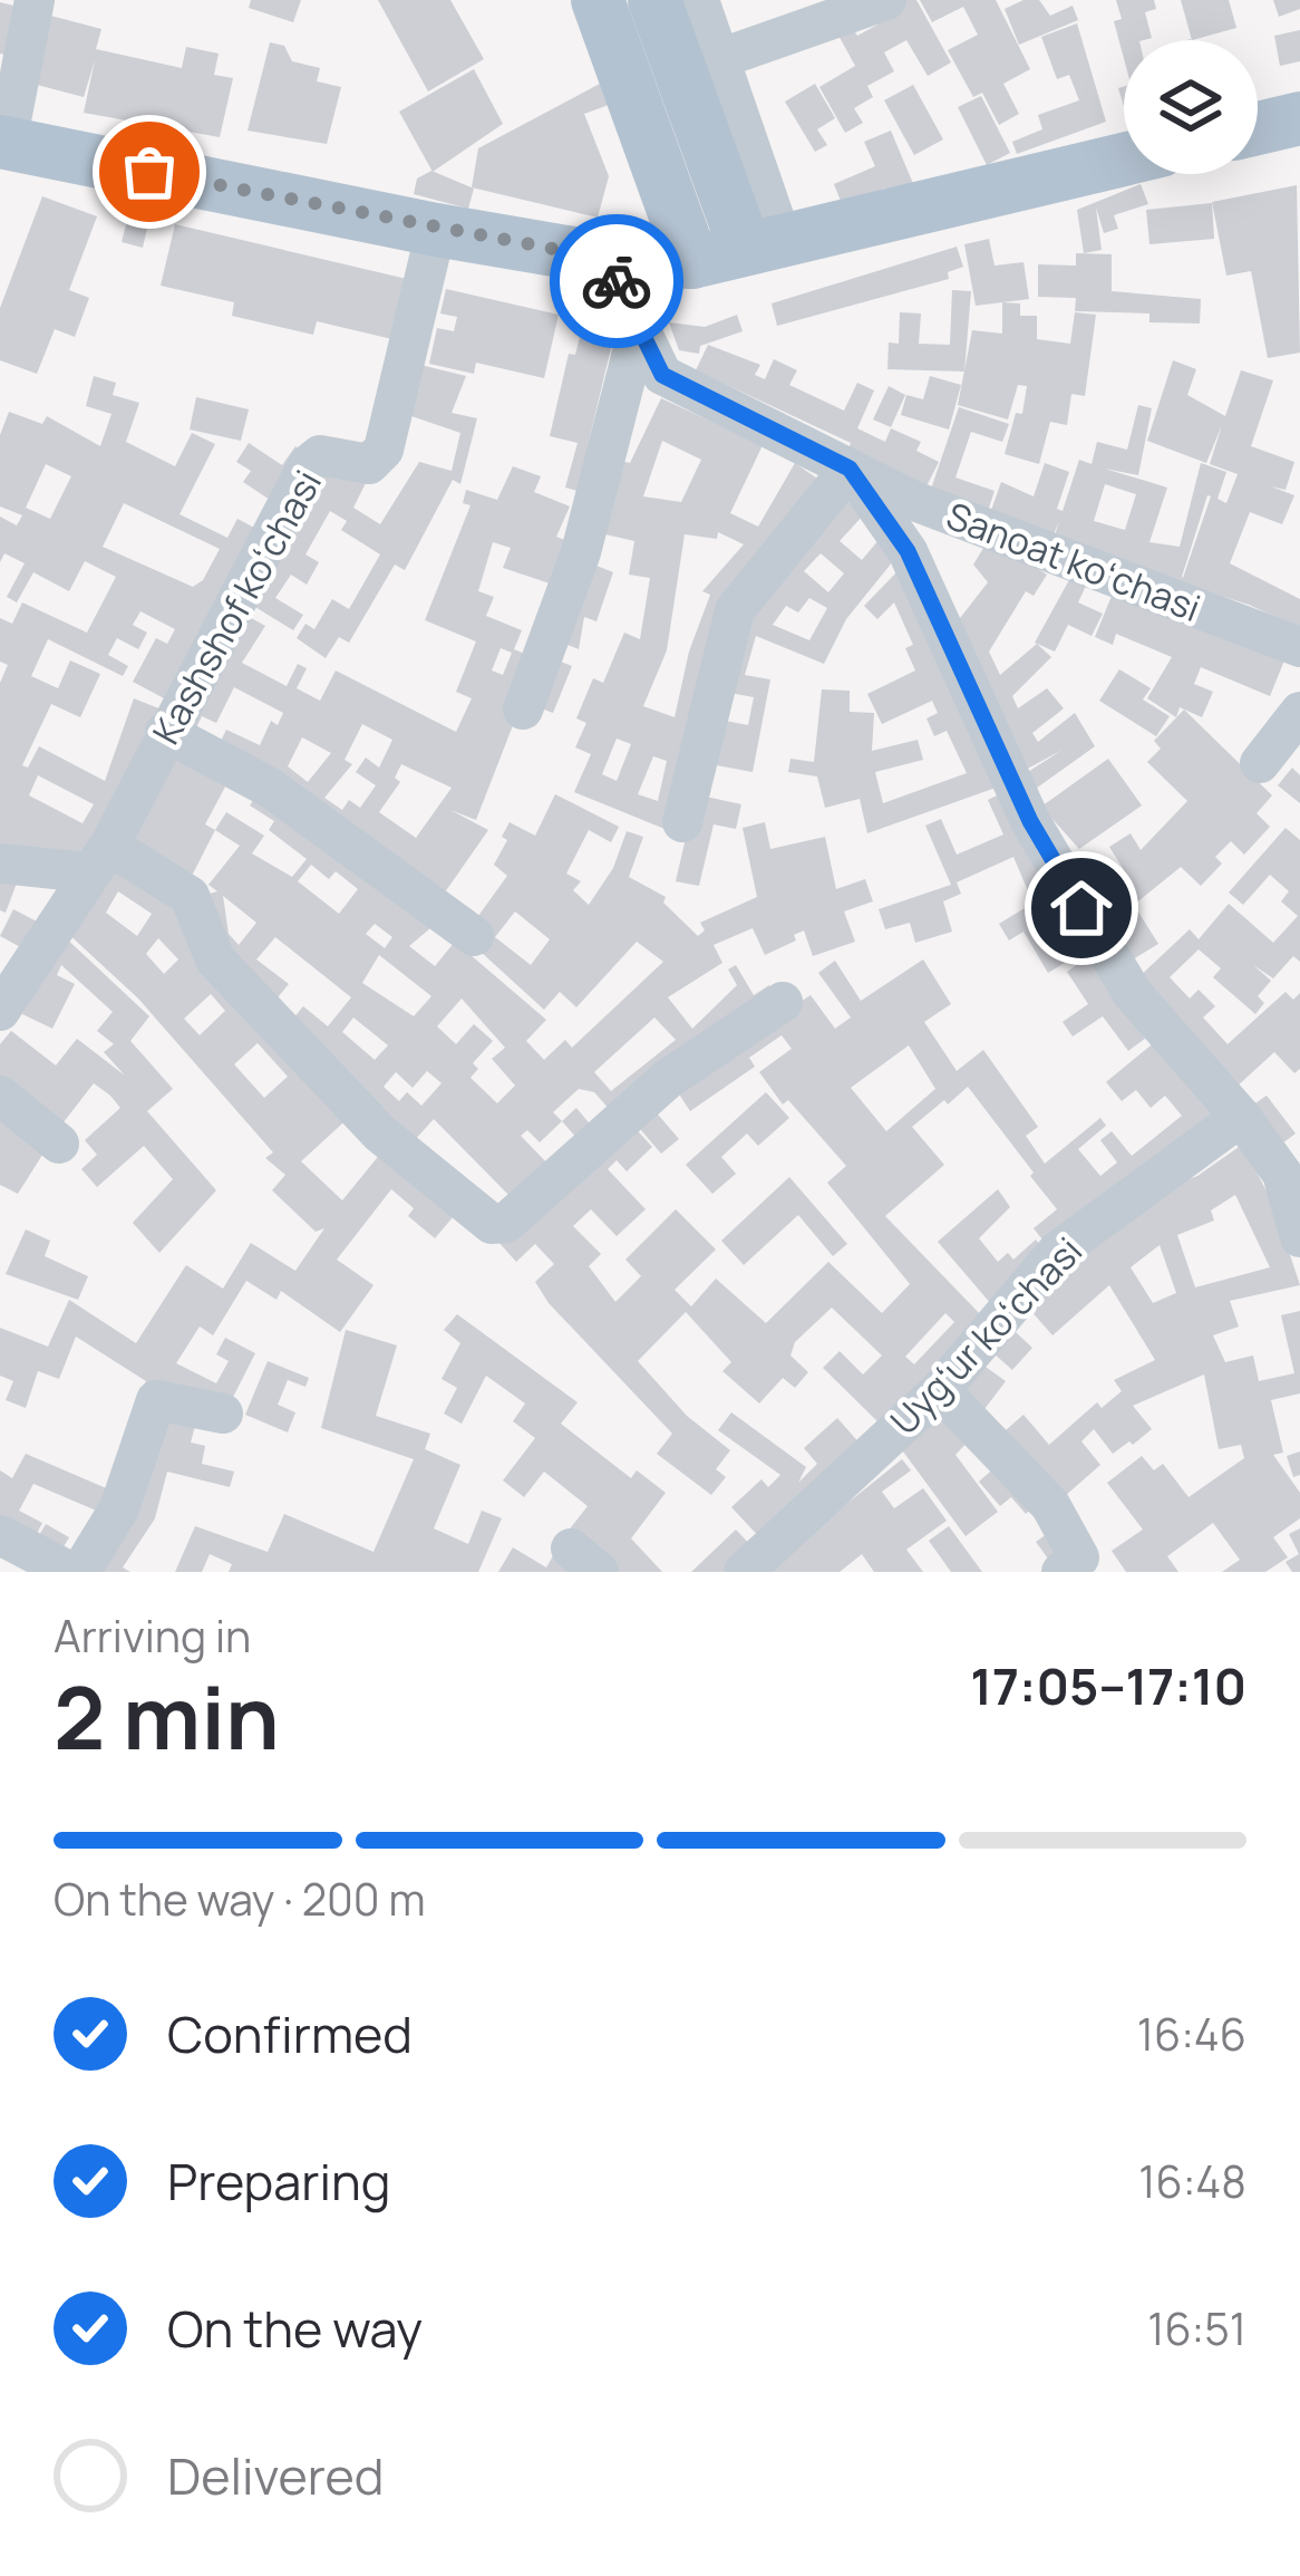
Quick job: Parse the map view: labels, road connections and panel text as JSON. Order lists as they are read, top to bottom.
{
  "streets": {
    "street": ["Sanoat koʻchasi", "Kashshof koʻchasi", "Uygʻur koʻchasi"]
  },
  "page": {
    "heading": ["2 min", "Arriving in", "17:05–17:10"],
    "bar": "On the way · 200 m",
    "list": [
      ["Confirmed", "16:46"],
      ["Preparing", "16:48"],
      ["On the way", "16:51"],
      "Delivered"
    ]
  }
}
